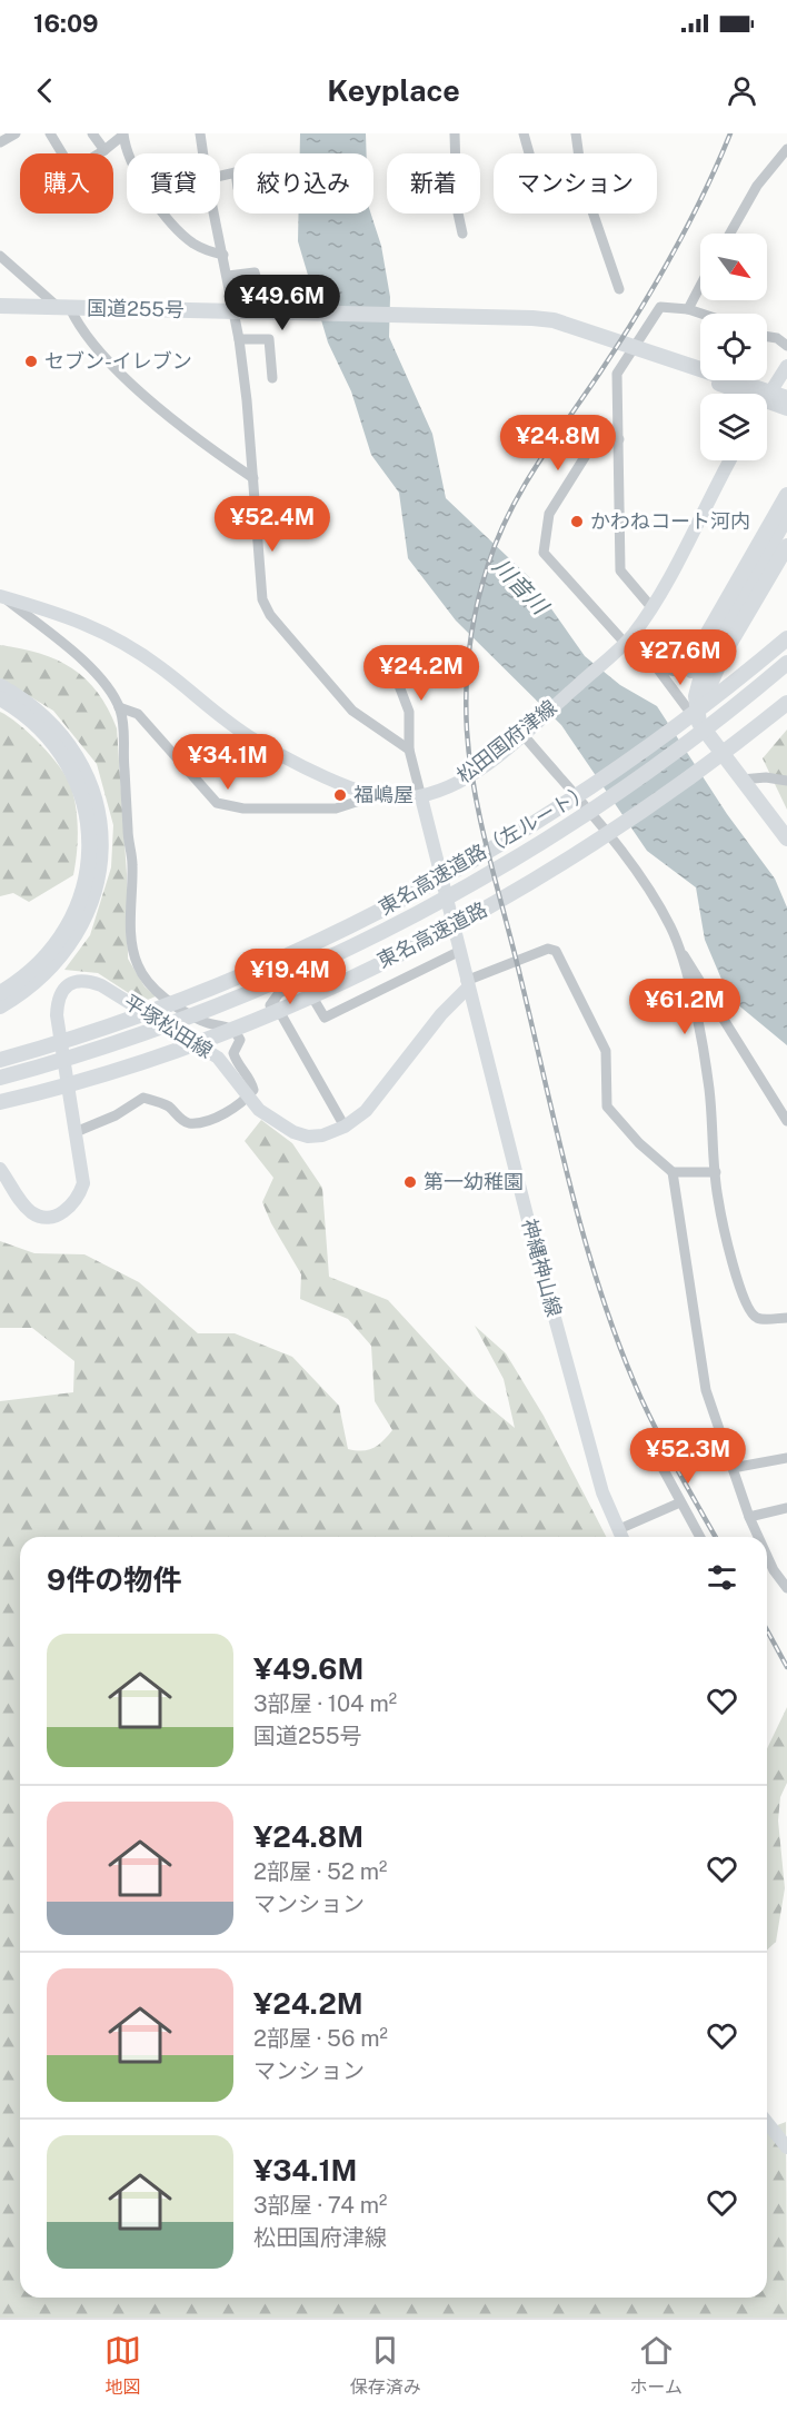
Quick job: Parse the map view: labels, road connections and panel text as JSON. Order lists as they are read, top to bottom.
{
  "streets": {
    "highway": ["国道255号", "東名高速道路（左ルート）", "東名高速道路"],
    "main road": ["松田国府津線", "平塚松田線", "神縄神山線"]
  },
  "crossings": [
    ["平塚松田線", "神縄神山線"]
  ],
  "water": ["川音川"],
  "places": [
    "セブン-イレブン",
    "かわねコート河内",
    "福嶋屋",
    "第一幼稚園"
  ],
  "north": "bottom right",
  "page": {
    "status": "16:09",
    "header": "Keyplace",
    "chip": [
      "購入",
      "賃貸",
      "絞り込み",
      "新着",
      "マンション"
    ],
    "price": [
      "¥49.6M",
      "¥24.8M",
      "¥52.4M",
      "¥27.6M",
      "¥24.2M",
      "¥34.1M",
      "¥19.4M",
      "¥61.2M",
      "¥52.3M"
    ],
    "heading": "9件の物件",
    "list": [
      {
        "name": "¥49.6M",
        "note": "3部屋 · 104 m² · 国道255号"
      },
      {
        "name": "¥24.8M",
        "note": "2部屋 · 52 m² · マンション"
      },
      {
        "name": "¥24.2M",
        "note": "2部屋 · 56 m² · マンション"
      },
      {
        "name": "¥34.1M",
        "note": "3部屋 · 74 m² · 松田国府津線"
      }
    ],
    "tabs": ["地図", "保存済み", "ホーム"]
  }
}
